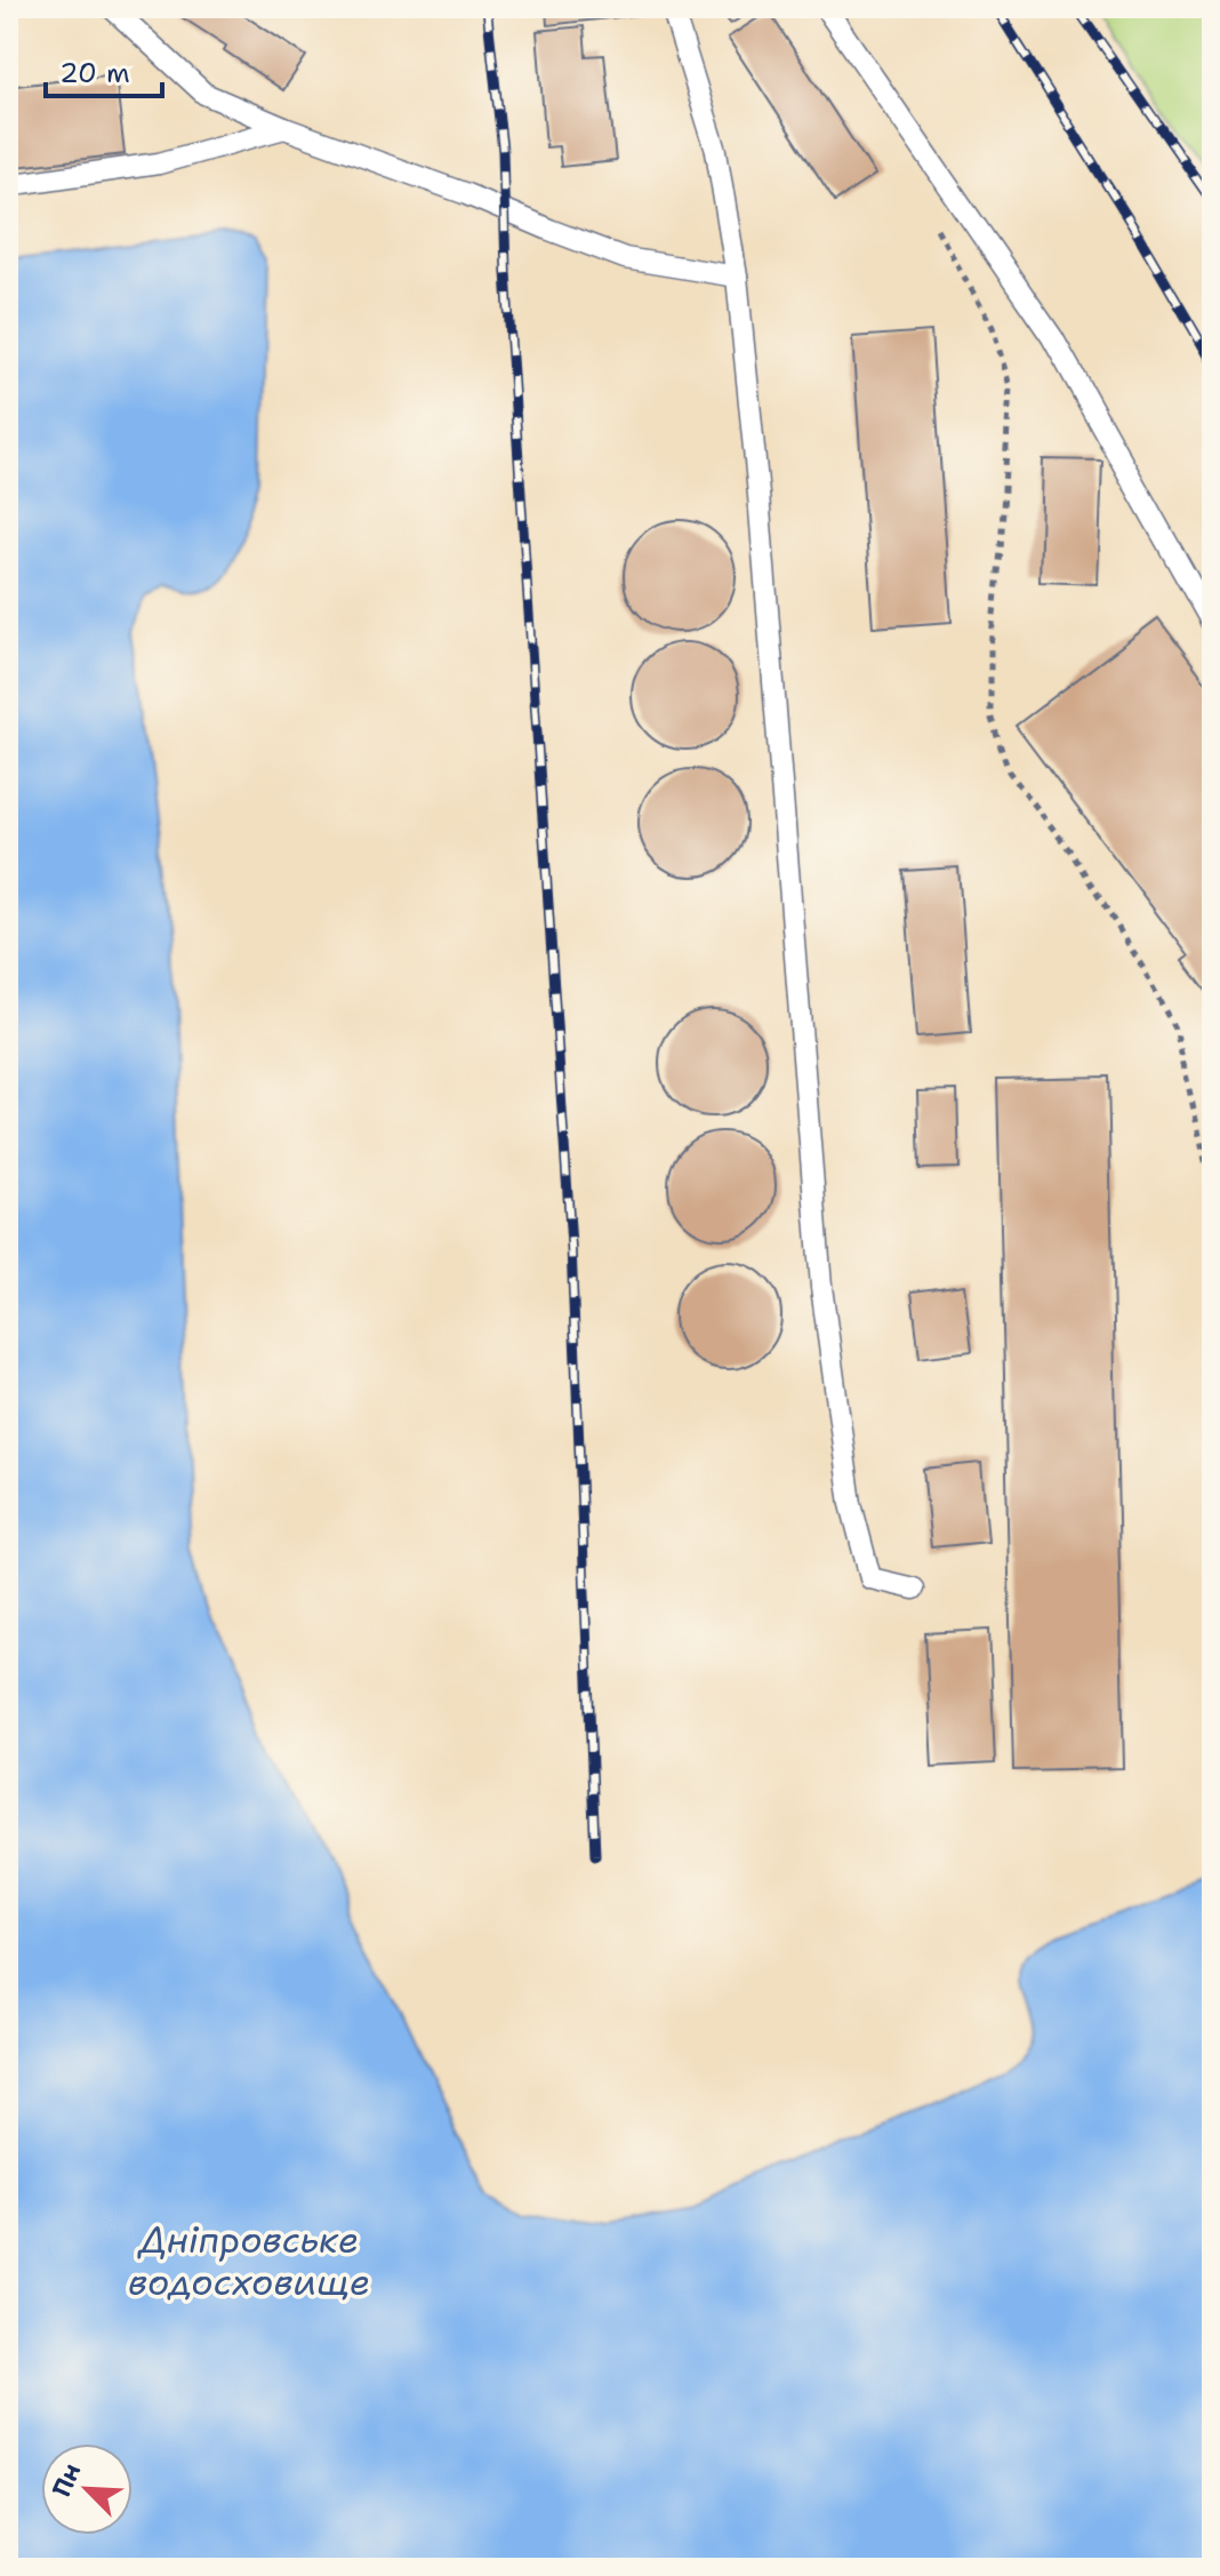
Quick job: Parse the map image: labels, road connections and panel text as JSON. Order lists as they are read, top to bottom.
{
  "water": ["Дніпровське водосховище"],
  "scale_bar": "20 m",
  "north": "top left"
}
